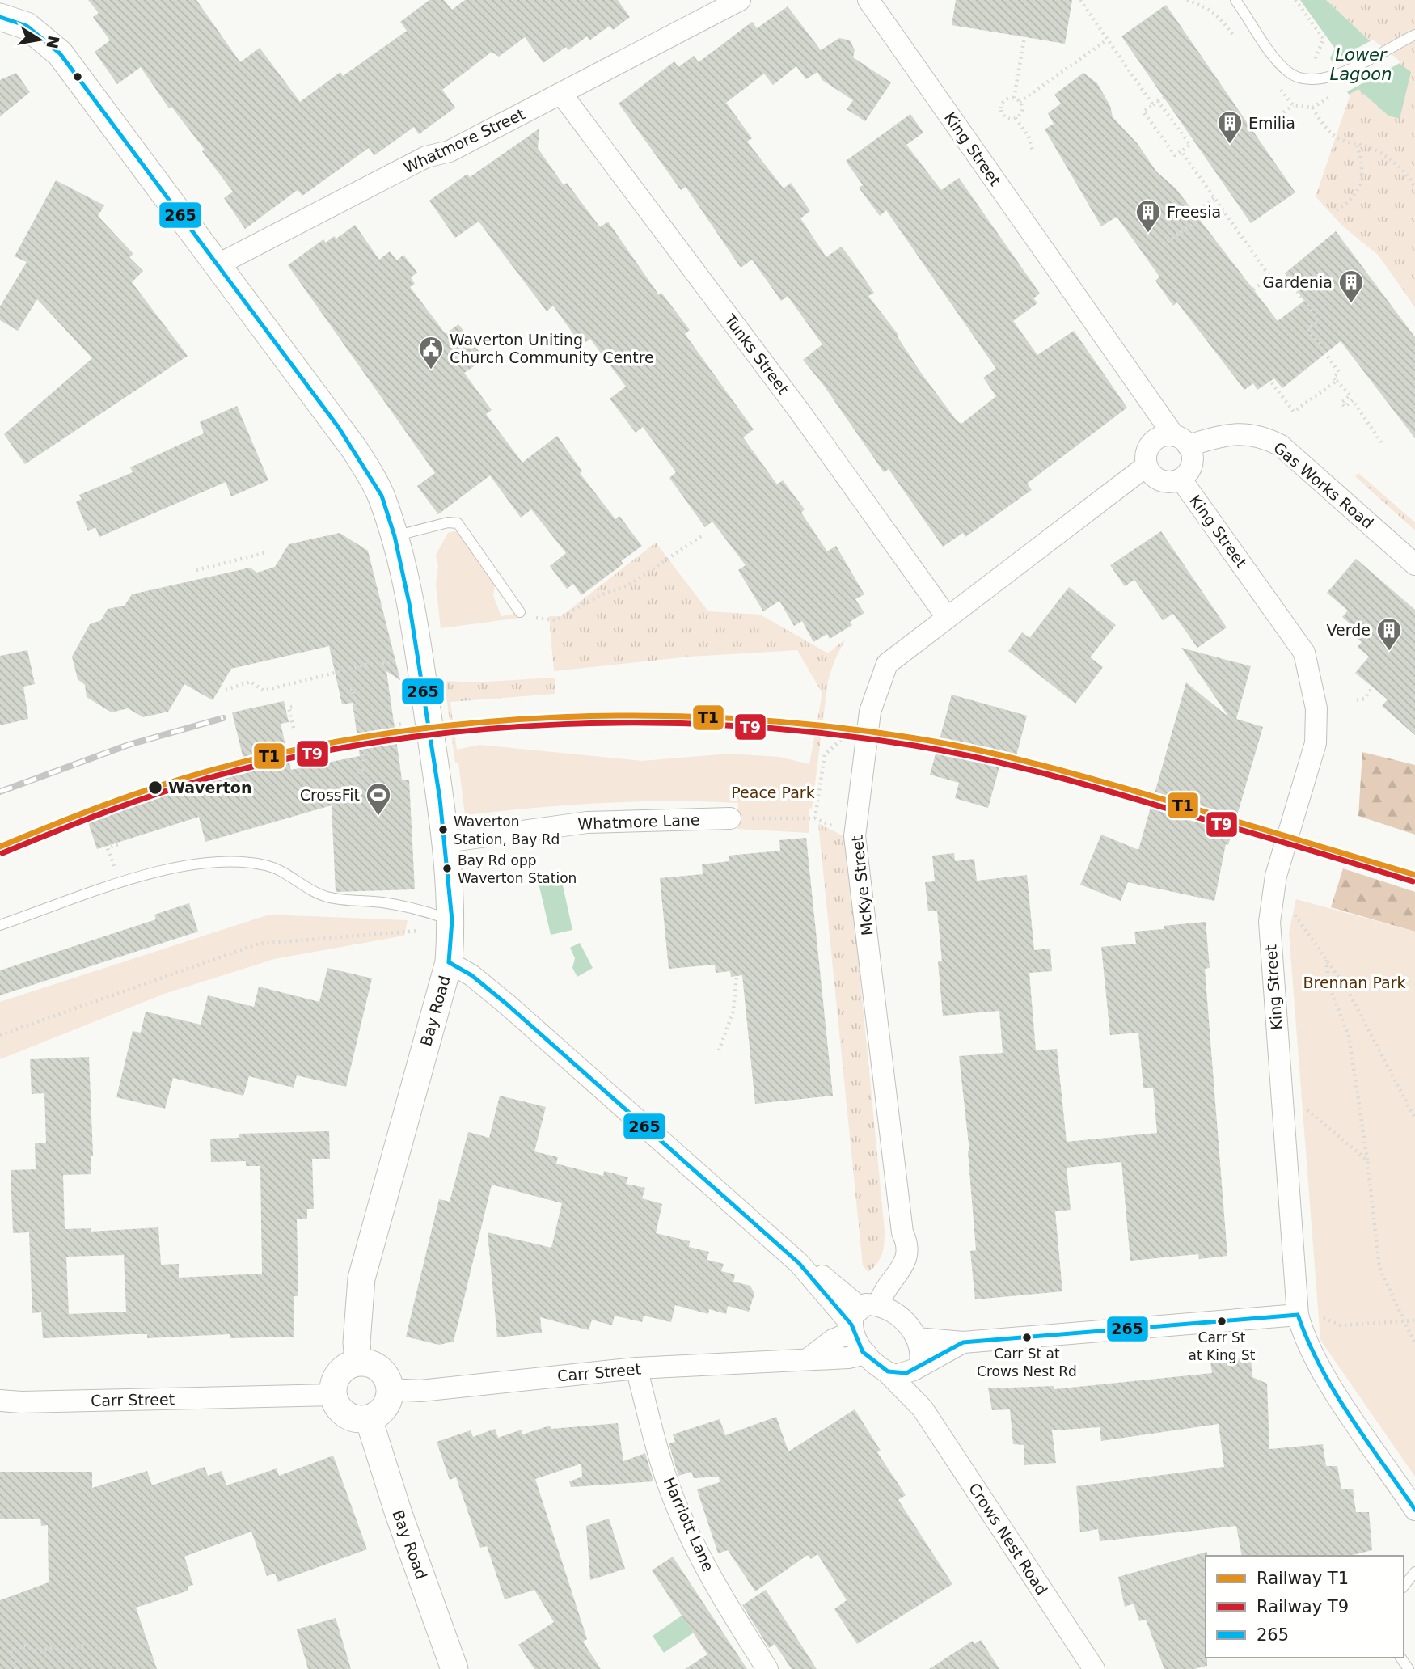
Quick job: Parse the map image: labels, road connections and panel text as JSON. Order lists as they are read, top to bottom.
{
  "streets": {
    "street": [
      "Whatmore Street",
      "King Street",
      "Tunks Street",
      "Gas Works Road",
      "Whatmore Lane",
      "McKye Street",
      "Bay Road",
      "Carr Street",
      "Harriott Lane",
      "Crows Nest Road"
    ]
  },
  "crossings": [
    ["Whatmore Street", "Tunks Street"],
    ["Whatmore Street", "Bay Road"],
    ["King Street", "Gas Works Road"],
    ["King Street", "McKye Street"],
    ["Tunks Street", "McKye Street"],
    ["Gas Works Road", "McKye Street"],
    ["Whatmore Lane", "Bay Road"],
    ["McKye Street", "Carr Street"],
    ["McKye Street", "Crows Nest Road"],
    ["Bay Road", "Carr Street"],
    ["Carr Street", "Harriott Lane"],
    ["Carr Street", "Crows Nest Road"]
  ],
  "water": ["Lower Lagoon"],
  "parks": ["Peace Park", "Brennan Park"],
  "places": {
    "building": [
      "Emilia",
      "Freesia",
      "Gardenia",
      "Verde"
    ],
    "public building": ["Waverton Uniting Church Community Centre"],
    "other": [
      "Waverton",
      "Waverton Station, Bay Rd",
      "Bay Rd opp Waverton Station",
      "Carr St at King St",
      "Carr St at Crows Nest Rd"
    ],
    "sports": ["CrossFit"]
  },
  "lines": ["transit line 265", "rail line T1", "rail line T9"],
  "legend": ["Railway T1", "Railway T9", "265"],
  "north": "right"
}
